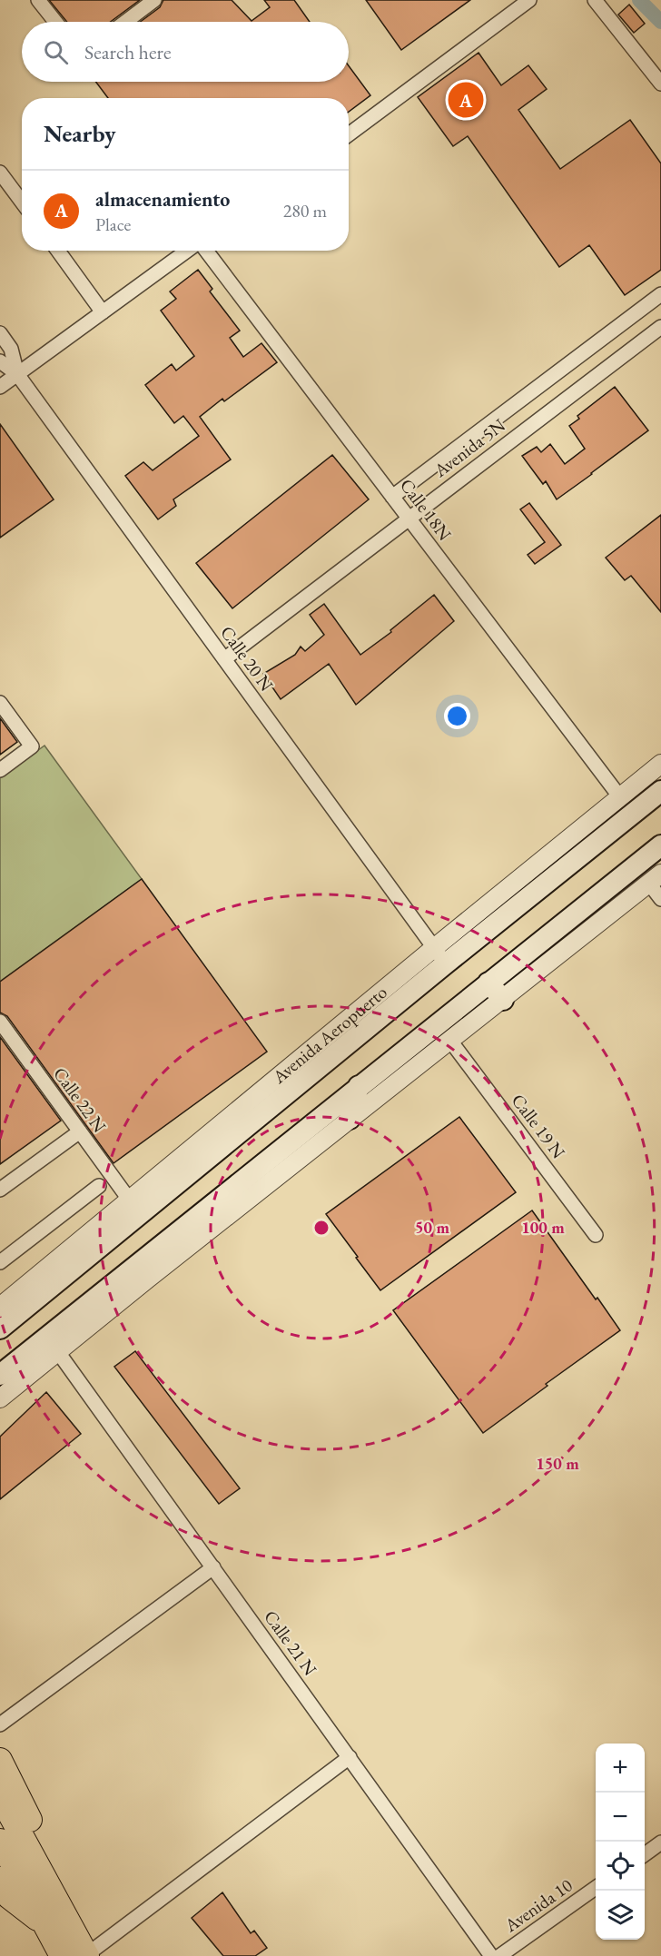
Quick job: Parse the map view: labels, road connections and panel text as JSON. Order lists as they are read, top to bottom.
{
  "streets": {
    "main road": ["Avenida Aeropuerto"],
    "street": [
      "Avenida 5N",
      "Calle 18N",
      "Calle 20 N",
      "Calle 22 N",
      "Calle 19 N",
      "Calle 21 N",
      "Avenida 10"
    ]
  },
  "crossings": [
    ["Avenida 5N", "Calle 18N"],
    ["Avenida 5N", "Calle 20 N"],
    ["Calle 18N", "Avenida Aeropuerto"],
    ["Calle 20 N", "Avenida Aeropuerto"],
    ["Avenida Aeropuerto", "Calle 22 N"]
  ],
  "page": {
    "search": "Search here",
    "pins": "A",
    "heading": "Nearby",
    "list": [
      {
        "mark": "A",
        "name": "almacenamiento",
        "note": "Place",
        "value": "280 m"
      }
    ],
    "map_buttons": ["+", "−"]
  },
  "rings": ["50 m", "100 m", "150 m"]
}
